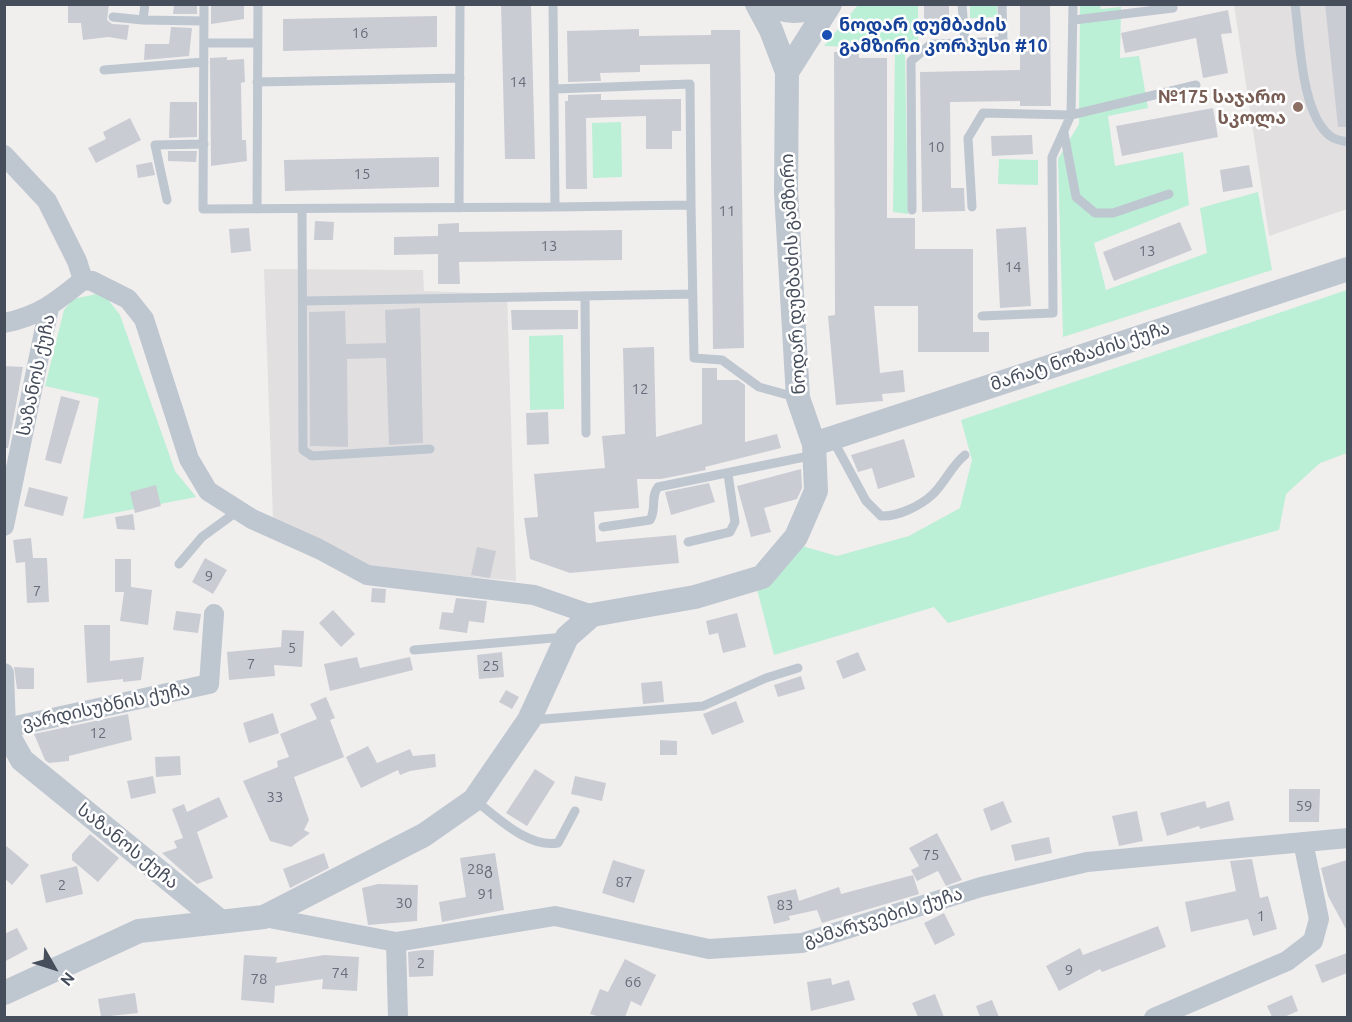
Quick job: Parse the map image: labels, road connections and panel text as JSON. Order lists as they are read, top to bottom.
{
  "streets": {
    "street": [
      "ნოდარ დუმბაძის გამზირი",
      "მარატ ნოზაძის ქუჩა",
      "საზანოს ქუჩა",
      "ვარდისუბნის ქუჩა",
      "გამარჯვების ქუჩა"
    ]
  },
  "crossings": [
    ["ნოდარ დუმბაძის გამზირი", "მარატ ნოზაძის ქუჩა"],
    ["საზანოს ქუჩა", "ვარდისუბნის ქუჩა"],
    ["საზანოს ქუჩა", "გამარჯვების ქუჩა"]
  ],
  "places": ["ნოდარ დუმბაძის გამზირი კორპუსი #10", "№175 საჯარო სკოლა"],
  "house_numbers": [
    "16",
    "14",
    "10",
    "15",
    "11",
    "13",
    "13",
    "14",
    "12",
    "9",
    "7",
    "5",
    "7",
    "25",
    "12",
    "33",
    "59",
    "75",
    "28გ",
    "87",
    "2",
    "91",
    "30",
    "83",
    "1",
    "2",
    "9",
    "74",
    "78",
    "66"
  ],
  "north": "bottom right"
}
